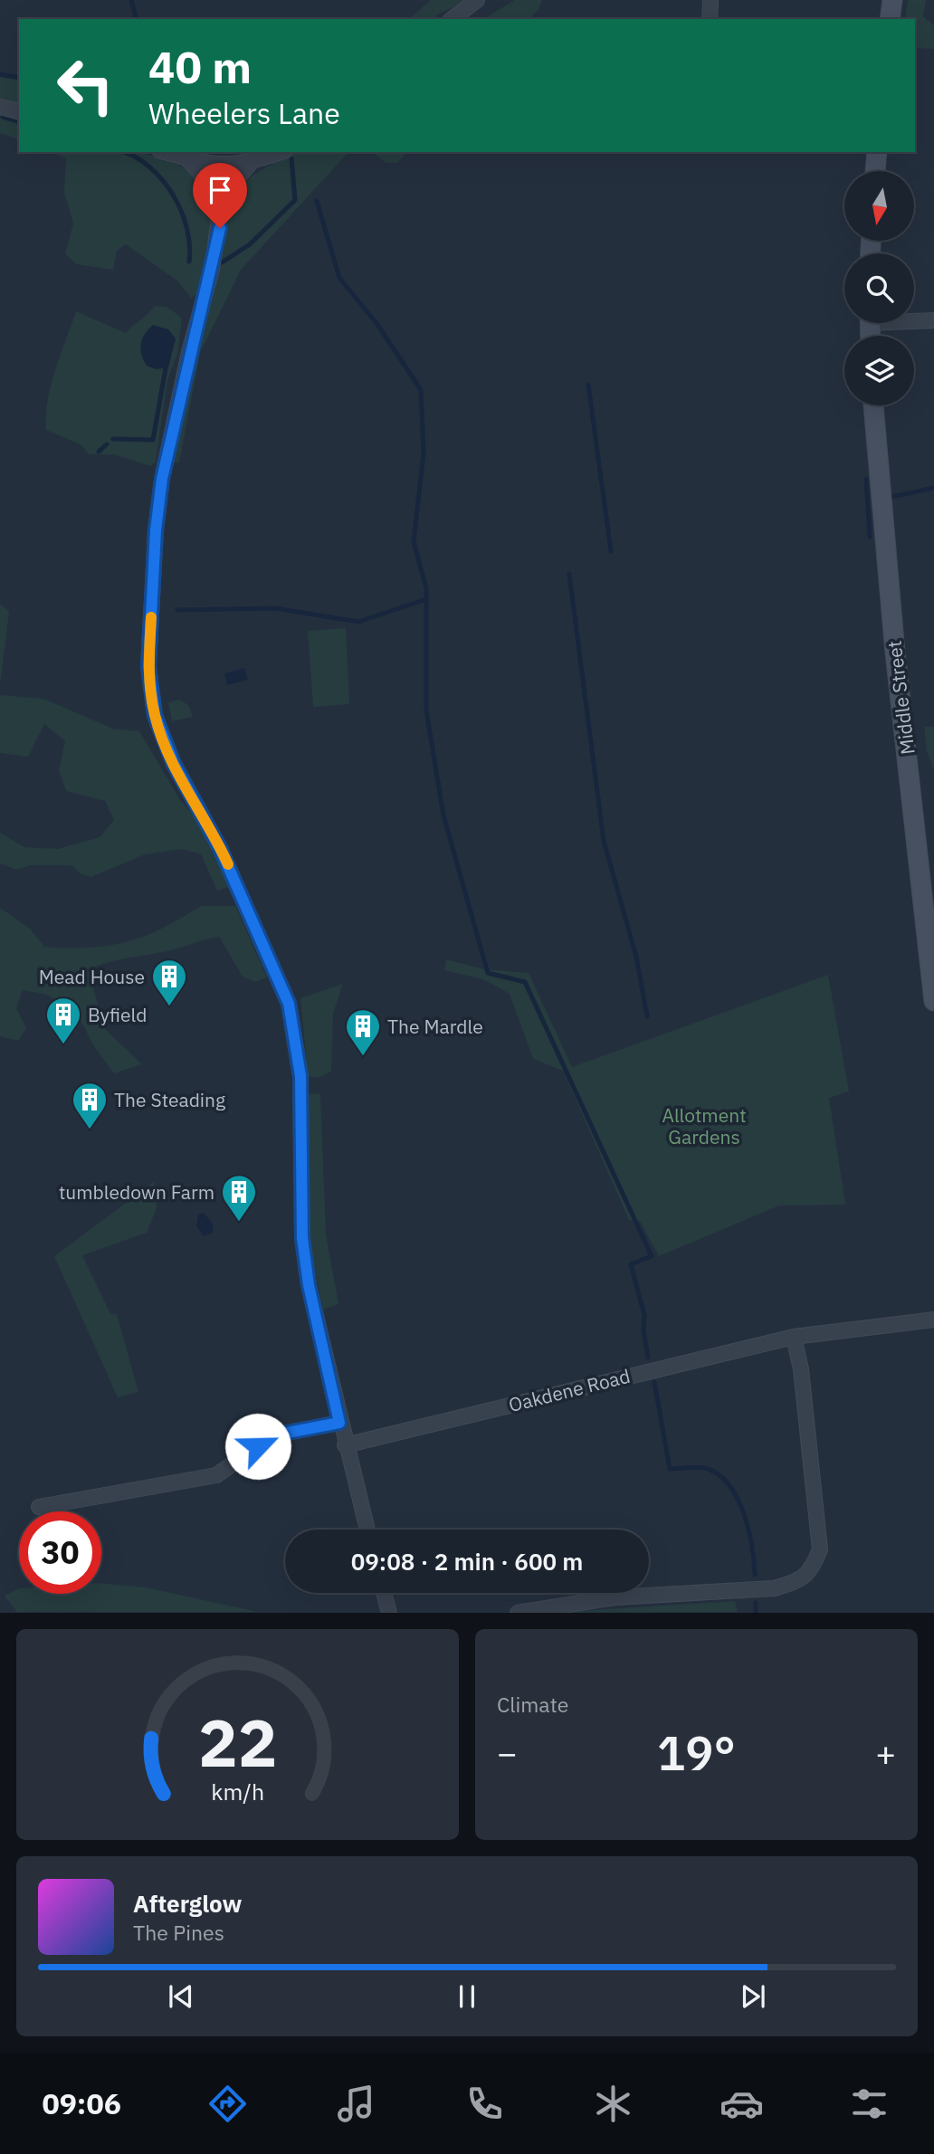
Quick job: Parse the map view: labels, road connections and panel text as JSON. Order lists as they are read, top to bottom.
{
  "streets": {
    "street": ["Middle Street", "Oakdene Road"]
  },
  "parks": ["Allotment Gardens"],
  "places": {
    "building": [
      "Mead House",
      "Byfield",
      "The Mardle",
      "The Steading",
      "tumbledown Farm"
    ]
  },
  "north": "bottom",
  "page": {
    "turn": ["40 m", "Wheelers Lane"],
    "limit": "30",
    "trip": "09:08 · 2 min · 600 m",
    "tile": "Climate",
    "heat": ["−", "19°", "+"],
    "song": ["Afterglow", "The Pines"],
    "tabs": "09:06",
    "gauge": ["22", "km/h"]
  }
}
